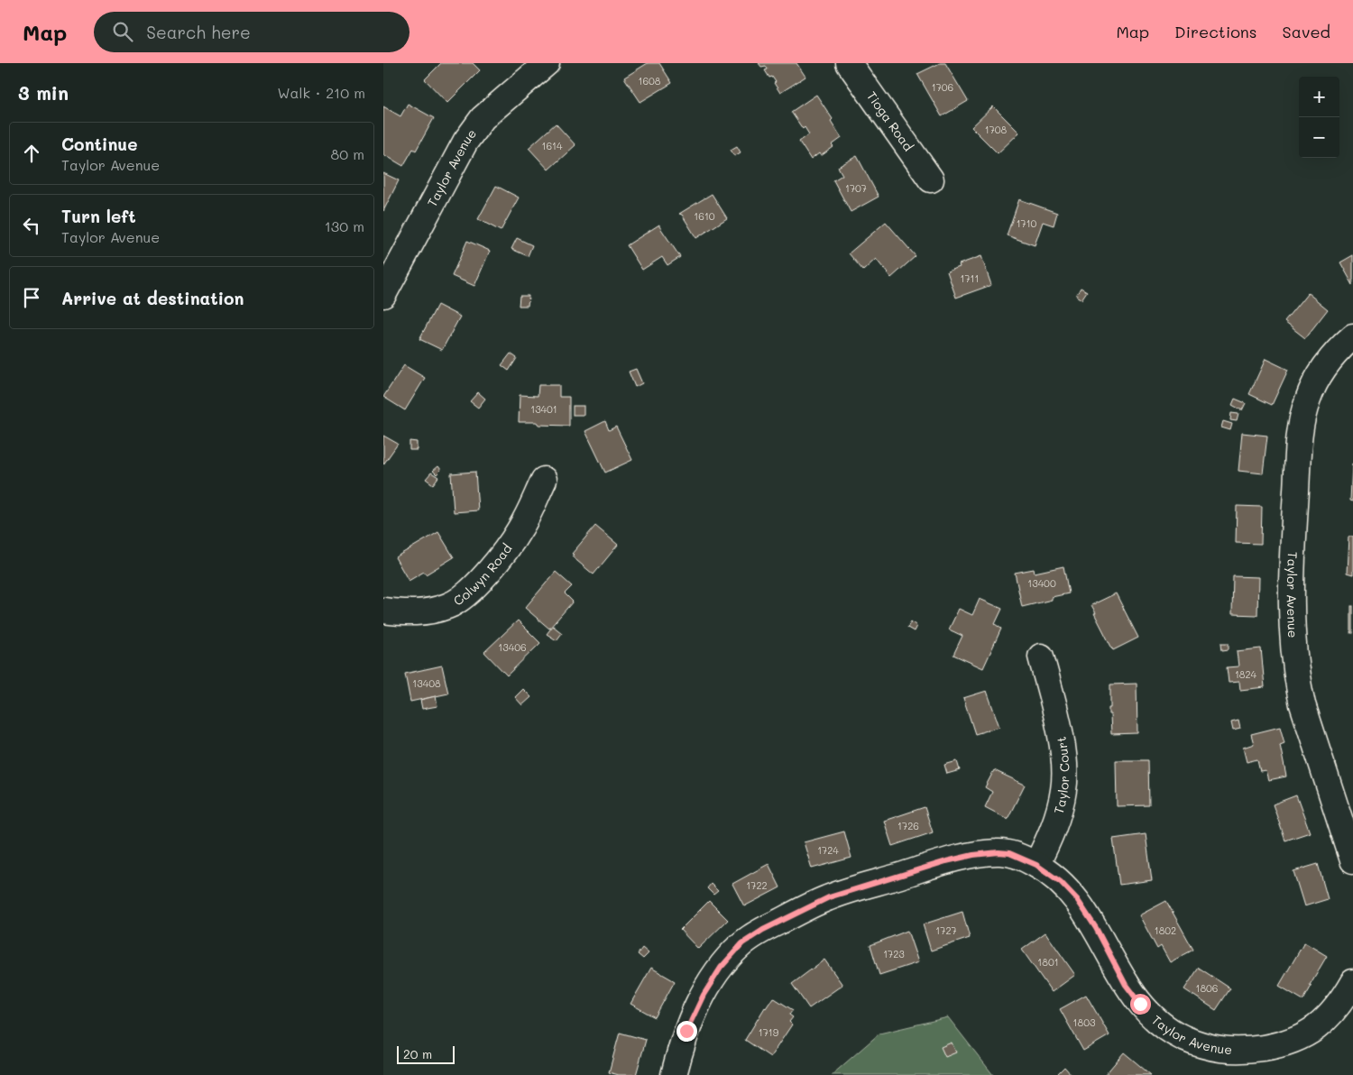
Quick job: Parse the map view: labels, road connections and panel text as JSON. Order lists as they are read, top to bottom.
{
  "streets": {
    "street": [
      "Tioga Road",
      "Taylor Avenue",
      "Colwyn Road",
      "Taylor Court"
    ]
  },
  "crossings": [
    ["Taylor Avenue", "Taylor Court"]
  ],
  "house_numbers": [
    "1608",
    "1706",
    "1708",
    "1614",
    "1707",
    "1610",
    "1710",
    "1711",
    "13401",
    "13400",
    "13406",
    "1824",
    "13408",
    "1726",
    "1724",
    "1722",
    "1727",
    "1802",
    "1723",
    "1801",
    "1806",
    "1803",
    "1719"
  ],
  "scale_bar": "20 m",
  "page": {
    "header": "Map",
    "search": "Search here",
    "nav": ["Map", "Directions", "Saved"],
    "heading": ["3 min", "Walk · 210 m"],
    "map_buttons": ["+", "−"],
    "list": [
      ["Continue", "Taylor Avenue", "80 m"],
      ["Turn left", "Taylor Avenue", "130 m"],
      "Arrive at destination"
    ],
    "scale": "20 m"
  }
}
